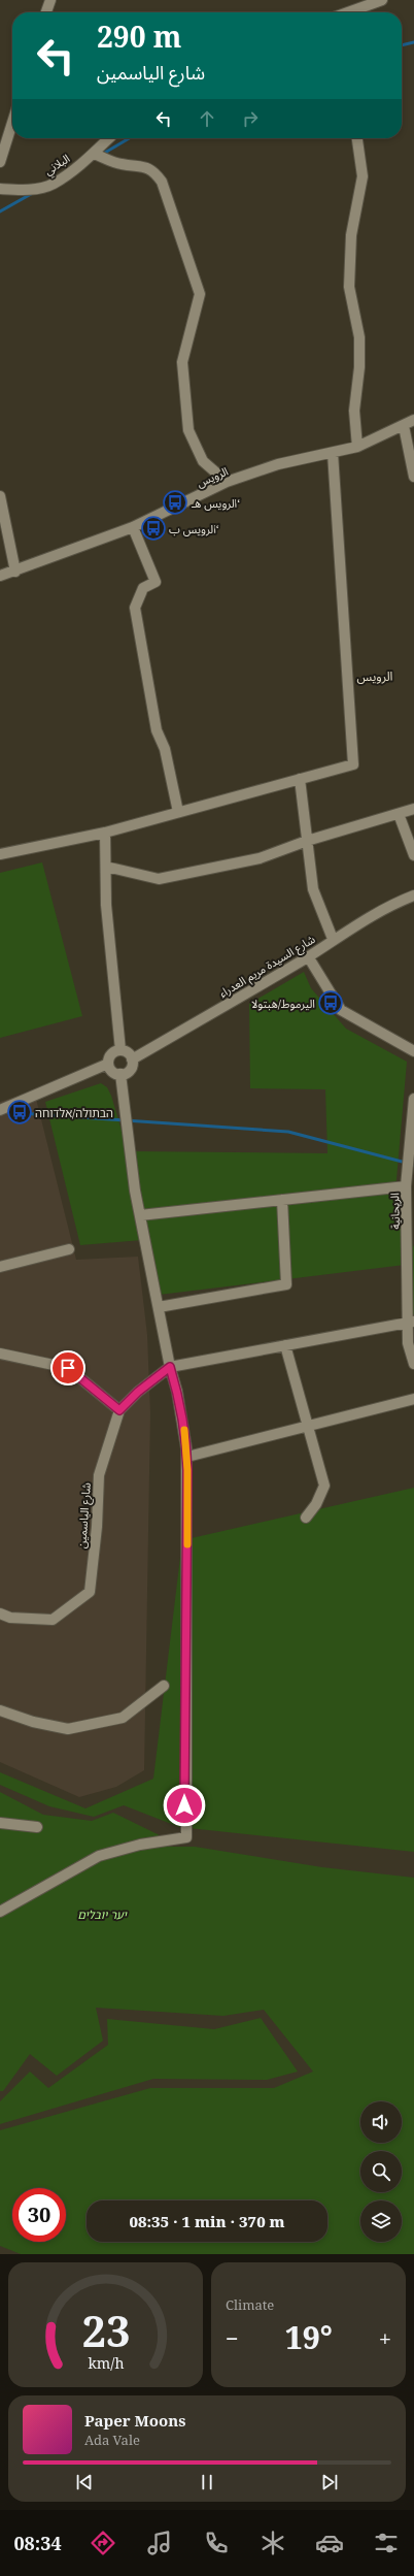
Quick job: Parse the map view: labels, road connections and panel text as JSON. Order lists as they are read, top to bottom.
{
  "streets": {
    "street": [
      "البلاني",
      "الرويس",
      "شارع السيدة مريم العدراء",
      "الريحانية",
      "شارع الياسمين"
    ]
  },
  "districts": ["الرويس"],
  "parks": ["יער יובלים"],
  "places": {
    "bus stop": [
      "الرويس هـ‘",
      "الرويس ب‘",
      "اليرموط/هبتولا",
      "הבתולה/אלדוחה"
    ]
  },
  "page": {
    "turn": ["290 m", "شارع الياسمين"],
    "limit": "30",
    "trip": "08:35 · 1 min · 370 m",
    "tile": "Climate",
    "heat": ["−", "19°", "+"],
    "song": ["Paper Moons", "Ada Vale"],
    "tabs": "08:34",
    "gauge": ["23", "km/h"]
  }
}
